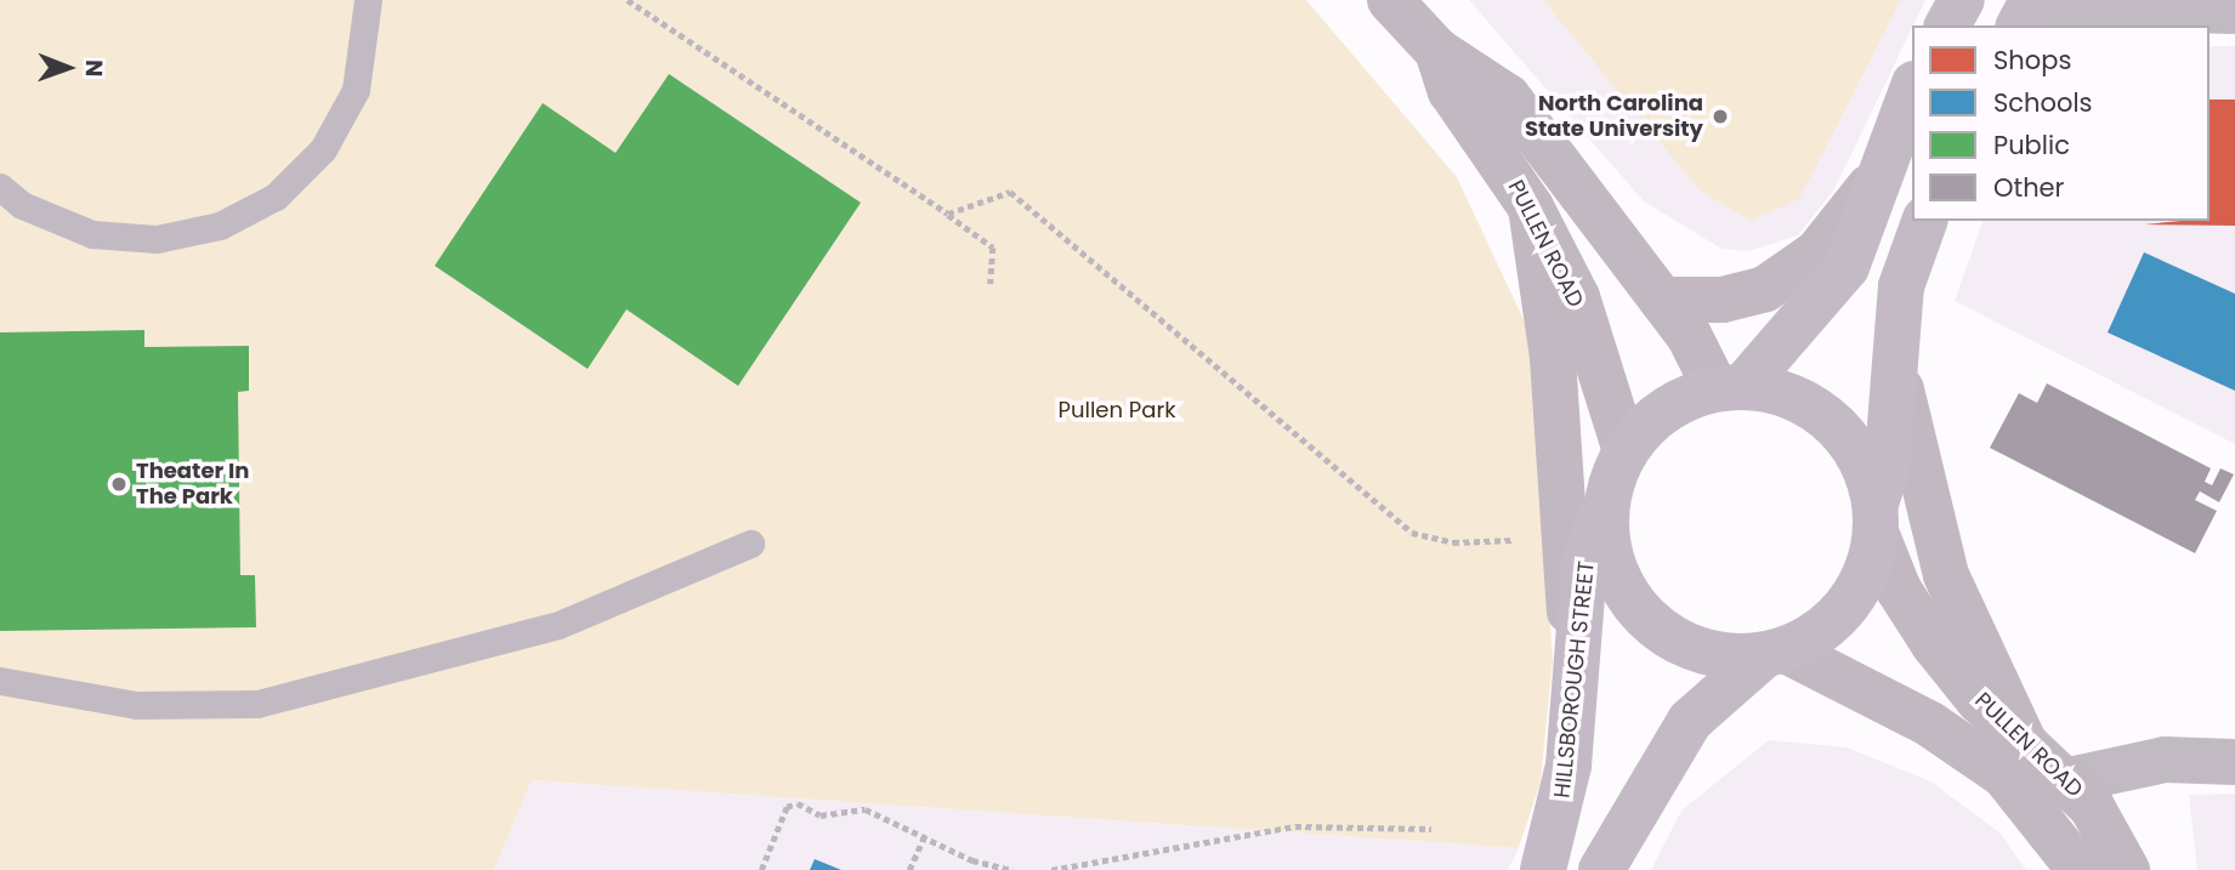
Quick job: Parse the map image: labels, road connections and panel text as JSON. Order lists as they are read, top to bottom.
{
  "streets": {
    "main road": ["PULLEN ROAD", "HILLSBOROUGH STREET"]
  },
  "crossings": [
    ["PULLEN ROAD", "HILLSBOROUGH STREET"]
  ],
  "parks": ["Pullen Park"],
  "places": ["North Carolina State University", "Theater In The Park"],
  "legend": [
    "Shops",
    "Schools",
    "Public",
    "Other"
  ],
  "north": "right"
}
